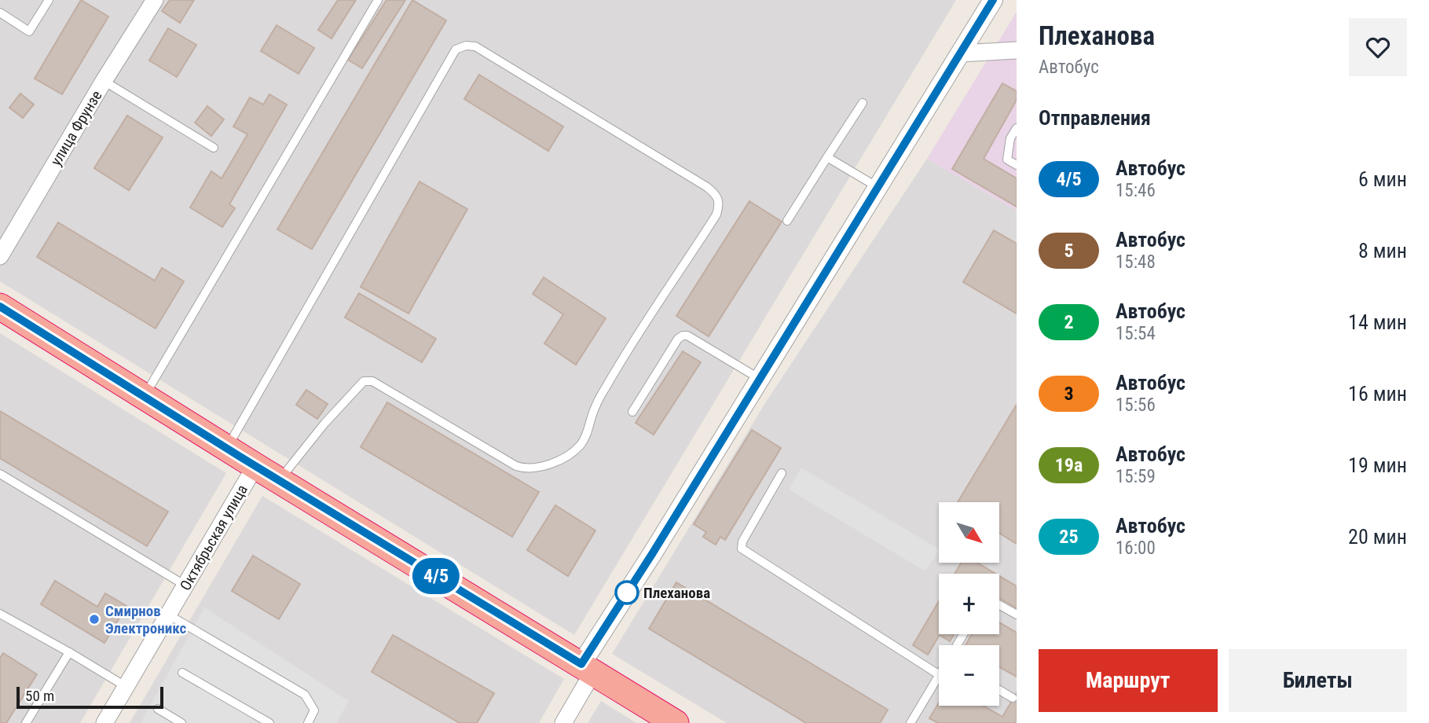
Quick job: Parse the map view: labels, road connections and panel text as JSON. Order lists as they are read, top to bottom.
{
  "streets": {
    "street": ["улица Фрунзе", "Октябрьская улица"]
  },
  "places": ["Плеханова", "Смирнов Электроникс"],
  "lines": ["bus line 4/5"],
  "scale_bar": "50 m",
  "north": "bottom right",
  "page": {
    "on_map": "4/5",
    "heading": [
      ["Плеханова", "Автобус"],
      "Отправления"
    ],
    "list": [
      {
        "mark": "4/5",
        "name": "Автобус",
        "note": "15:46",
        "value": "6 мин"
      },
      {
        "mark": "5",
        "name": "Автобус",
        "note": "15:48",
        "value": "8 мин"
      },
      {
        "mark": "2",
        "name": "Автобус",
        "note": "15:54",
        "value": "14 мин"
      },
      {
        "mark": "3",
        "name": "Автобус",
        "note": "15:56",
        "value": "16 мин"
      },
      {
        "mark": "19а",
        "name": "Автобус",
        "note": "15:59",
        "value": "19 мин"
      },
      {
        "mark": "25",
        "name": "Автобус",
        "note": "16:00",
        "value": "20 мин"
      }
    ],
    "map_buttons": ["+", "−"],
    "buttons": ["Маршрут", "Билеты"],
    "scale": "50 m"
  }
}
